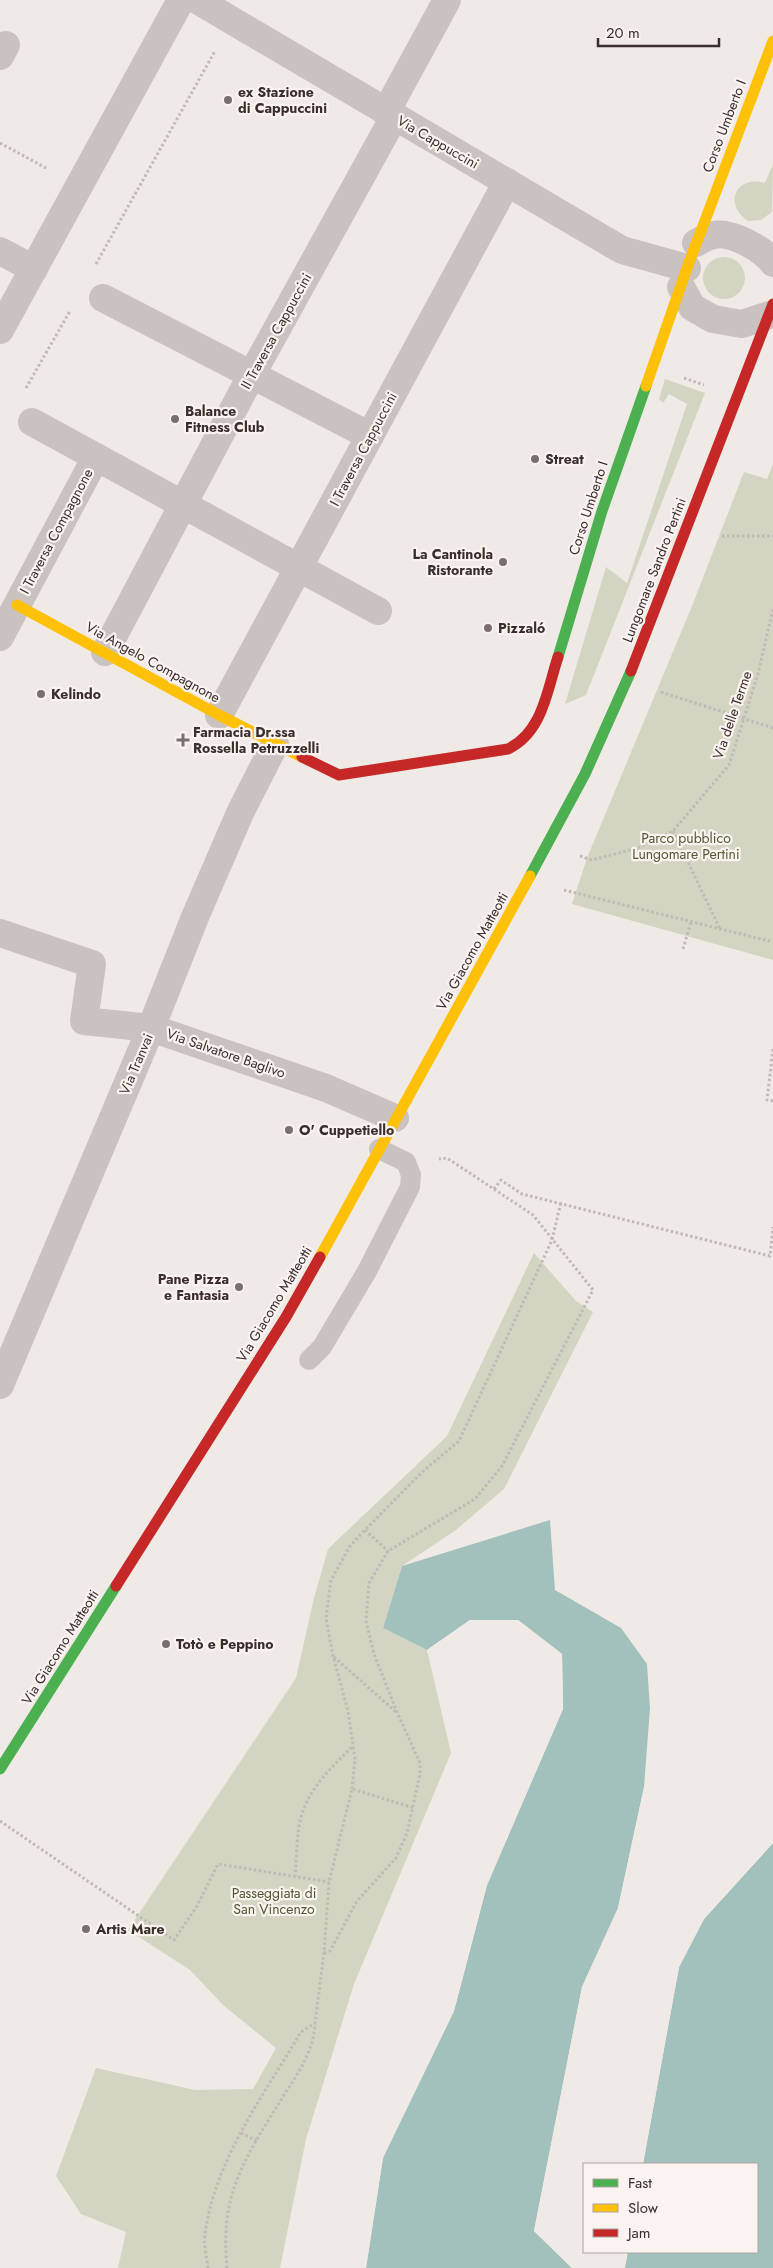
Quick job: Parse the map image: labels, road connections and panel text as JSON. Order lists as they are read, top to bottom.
{
  "streets": {
    "street": [
      "Corso Umberto I",
      "Via Cappuccini",
      "II Traversa Cappuccini",
      "I Traversa Cappuccini",
      "I Traversa Compagnone",
      "Lungomare Sandro Pertini",
      "Via Angelo Compagnone",
      "Via Giacomo Matteotti",
      "Via Salvatore Baglivo",
      "Via Tranvai"
    ],
    "path": ["Via delle Terme"]
  },
  "crossings": [
    ["Corso Umberto I", "Via Cappuccini"],
    ["Corso Umberto I", "Via Angelo Compagnone"],
    ["Corso Umberto I", "Via Tranvai"],
    ["Via Cappuccini", "II Traversa Cappuccini"],
    ["Via Cappuccini", "I Traversa Cappuccini"],
    ["II Traversa Cappuccini", "Via Angelo Compagnone"],
    ["I Traversa Cappuccini", "Via Angelo Compagnone"],
    ["I Traversa Compagnone", "Via Angelo Compagnone"],
    ["Lungomare Sandro Pertini", "Via Giacomo Matteotti"],
    ["Via Angelo Compagnone", "Via Tranvai"],
    ["Via Giacomo Matteotti", "Via Salvatore Baglivo"],
    ["Via Salvatore Baglivo", "Via Tranvai"]
  ],
  "parks": ["Parco pubblico Lungomare Pertini", "Passeggiata di San Vincenzo"],
  "places": {
    "other": [
      "ex Stazione di Cappuccini",
      "Balance Fitness Club",
      "Streat",
      "La Cantinola Ristorante",
      "Pizzaló",
      "Kelindo",
      "O' Cuppetiello",
      "Pane Pizza e Fantasia",
      "Totò e Peppino",
      "Artis Mare"
    ],
    "health": ["Farmacia Dr.ssa Rossella Petruzzelli"]
  },
  "legend": ["Fast", "Slow", "Jam"],
  "scale_bar": "20 m"
}
